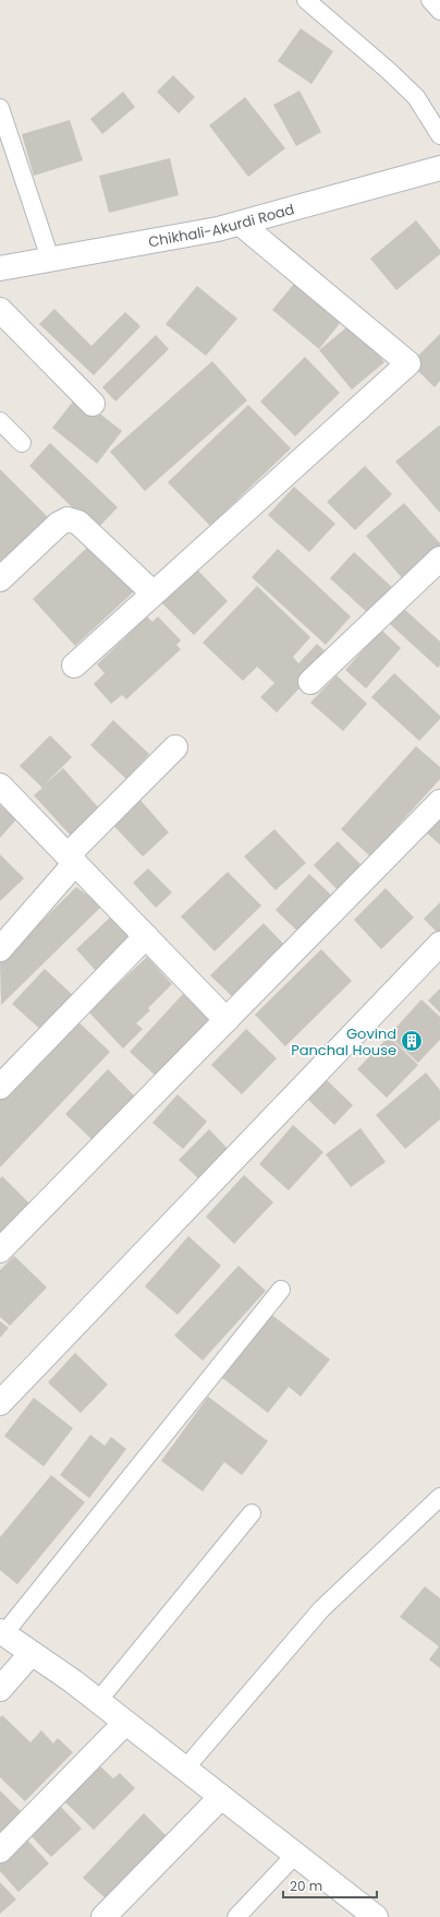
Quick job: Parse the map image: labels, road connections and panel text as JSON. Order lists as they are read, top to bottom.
{
  "streets": {
    "street": ["Chikhali-Akurdi Road"]
  },
  "places": {
    "building": ["Govind Panchal House"]
  },
  "scale_bar": "20 m"
}
